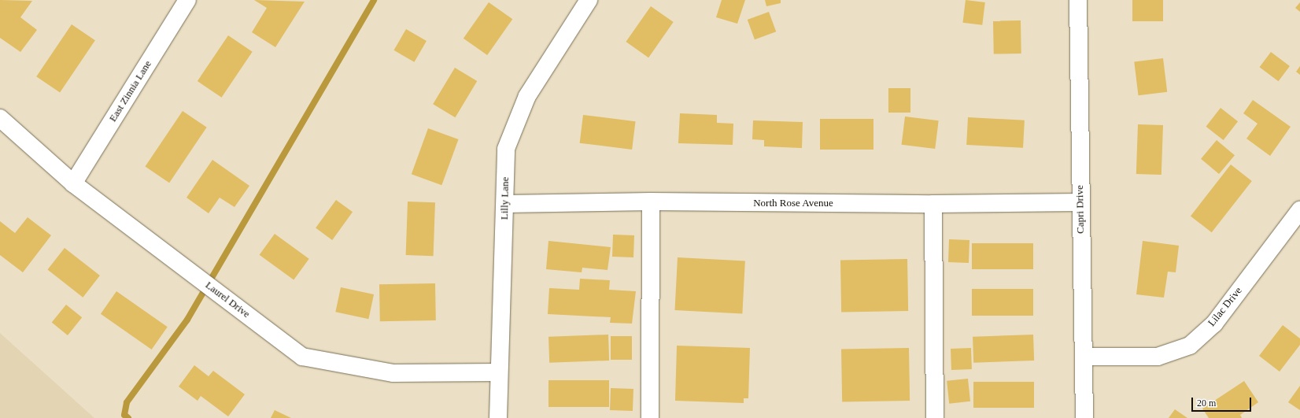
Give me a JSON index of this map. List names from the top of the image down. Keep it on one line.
{"streets":{"street":["East Zinnia Lane","Lilly Lane","North Rose Avenue","Capri Drive","Laurel Drive","Lilac Drive"]},"crossings":[["East Zinnia Lane","Laurel Drive"],["Lilly Lane","North Rose Avenue"],["Lilly Lane","Laurel Drive"],["North Rose Avenue","Capri Drive"],["Capri Drive","Lilac Drive"]],"scale_bar":"20 m"}
